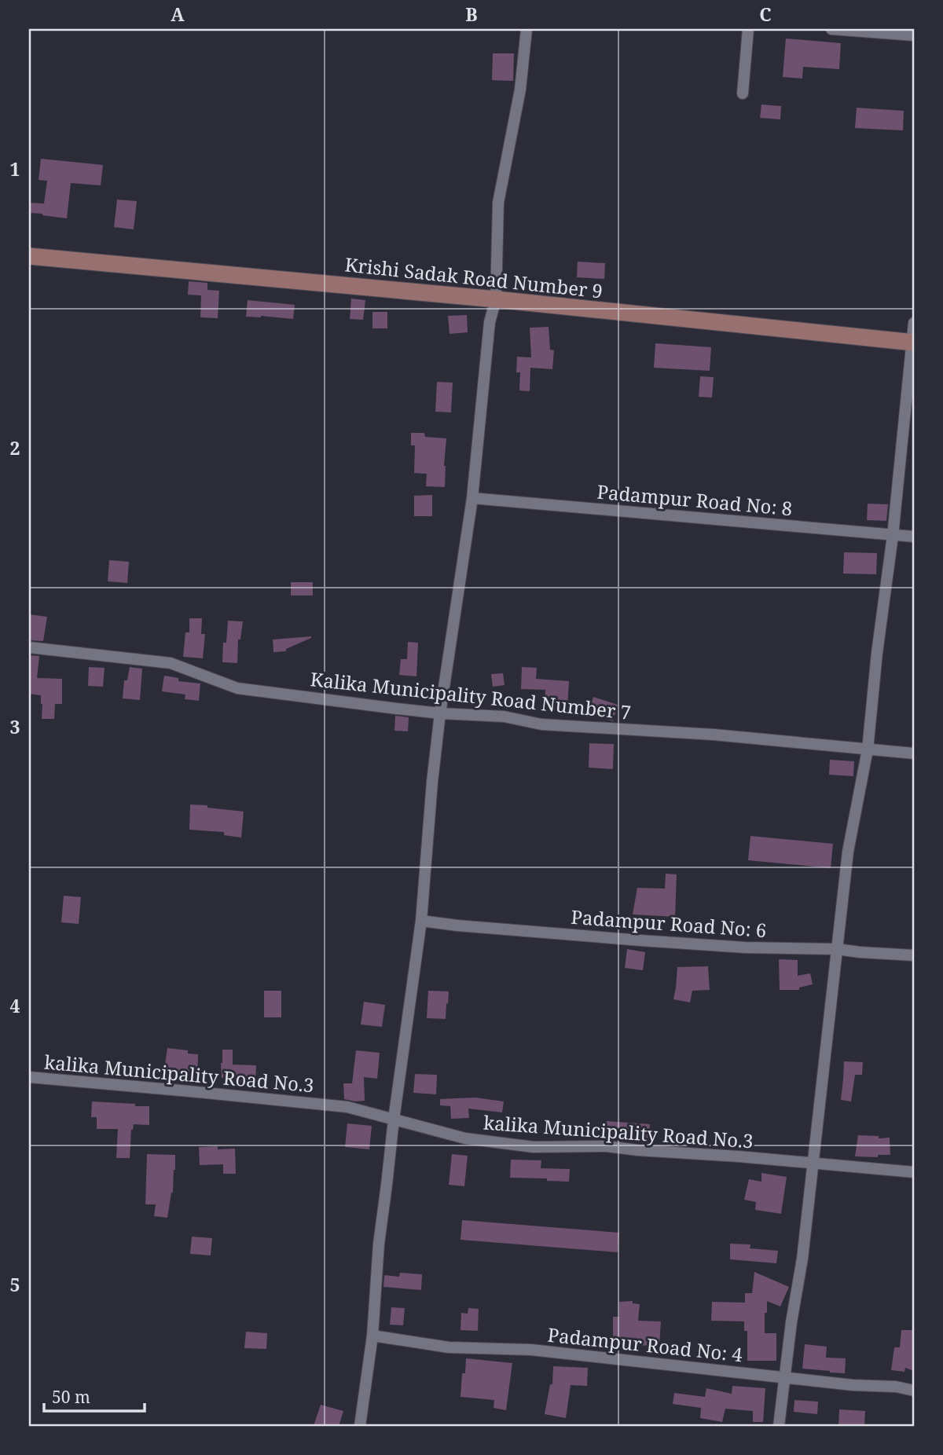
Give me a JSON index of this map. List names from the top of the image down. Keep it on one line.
{"streets":{"street":["Krishi Sadak Road Number 9","Padampur Road No: 8","Kalika Municipality Road Number 7","Padampur Road No: 6","kalika Municipality Road No.3","Padampur Road No: 4"]},"scale_bar":"50 m","grid":{"columns":["A","B","C"],"rows":["1","2","3","4","5"]}}
